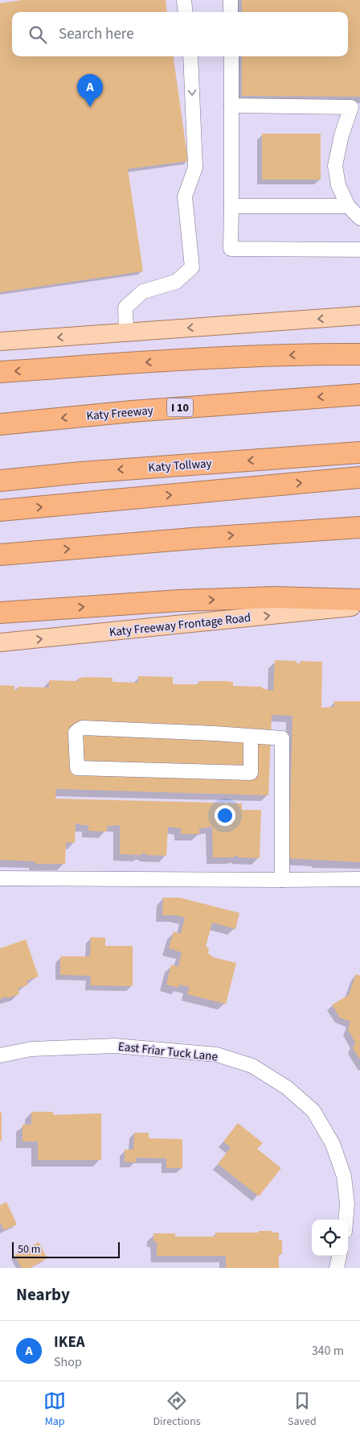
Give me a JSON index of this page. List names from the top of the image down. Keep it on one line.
{"streets":{"highway":["I 10","Katy Freeway","Katy Tollway"],"main road":["Katy Freeway Frontage Road"],"street":["East Friar Tuck Lane"]},"one_way":["Katy Freeway Frontage Road"],"scale_bar":"50 m","page":{"search":"Search here","pins":"A","scale":"50 m","heading":"Nearby","list":[{"mark":"A","name":"IKEA","note":"Shop","value":"340 m"}],"nav":["Map","Directions","Saved"]}}
